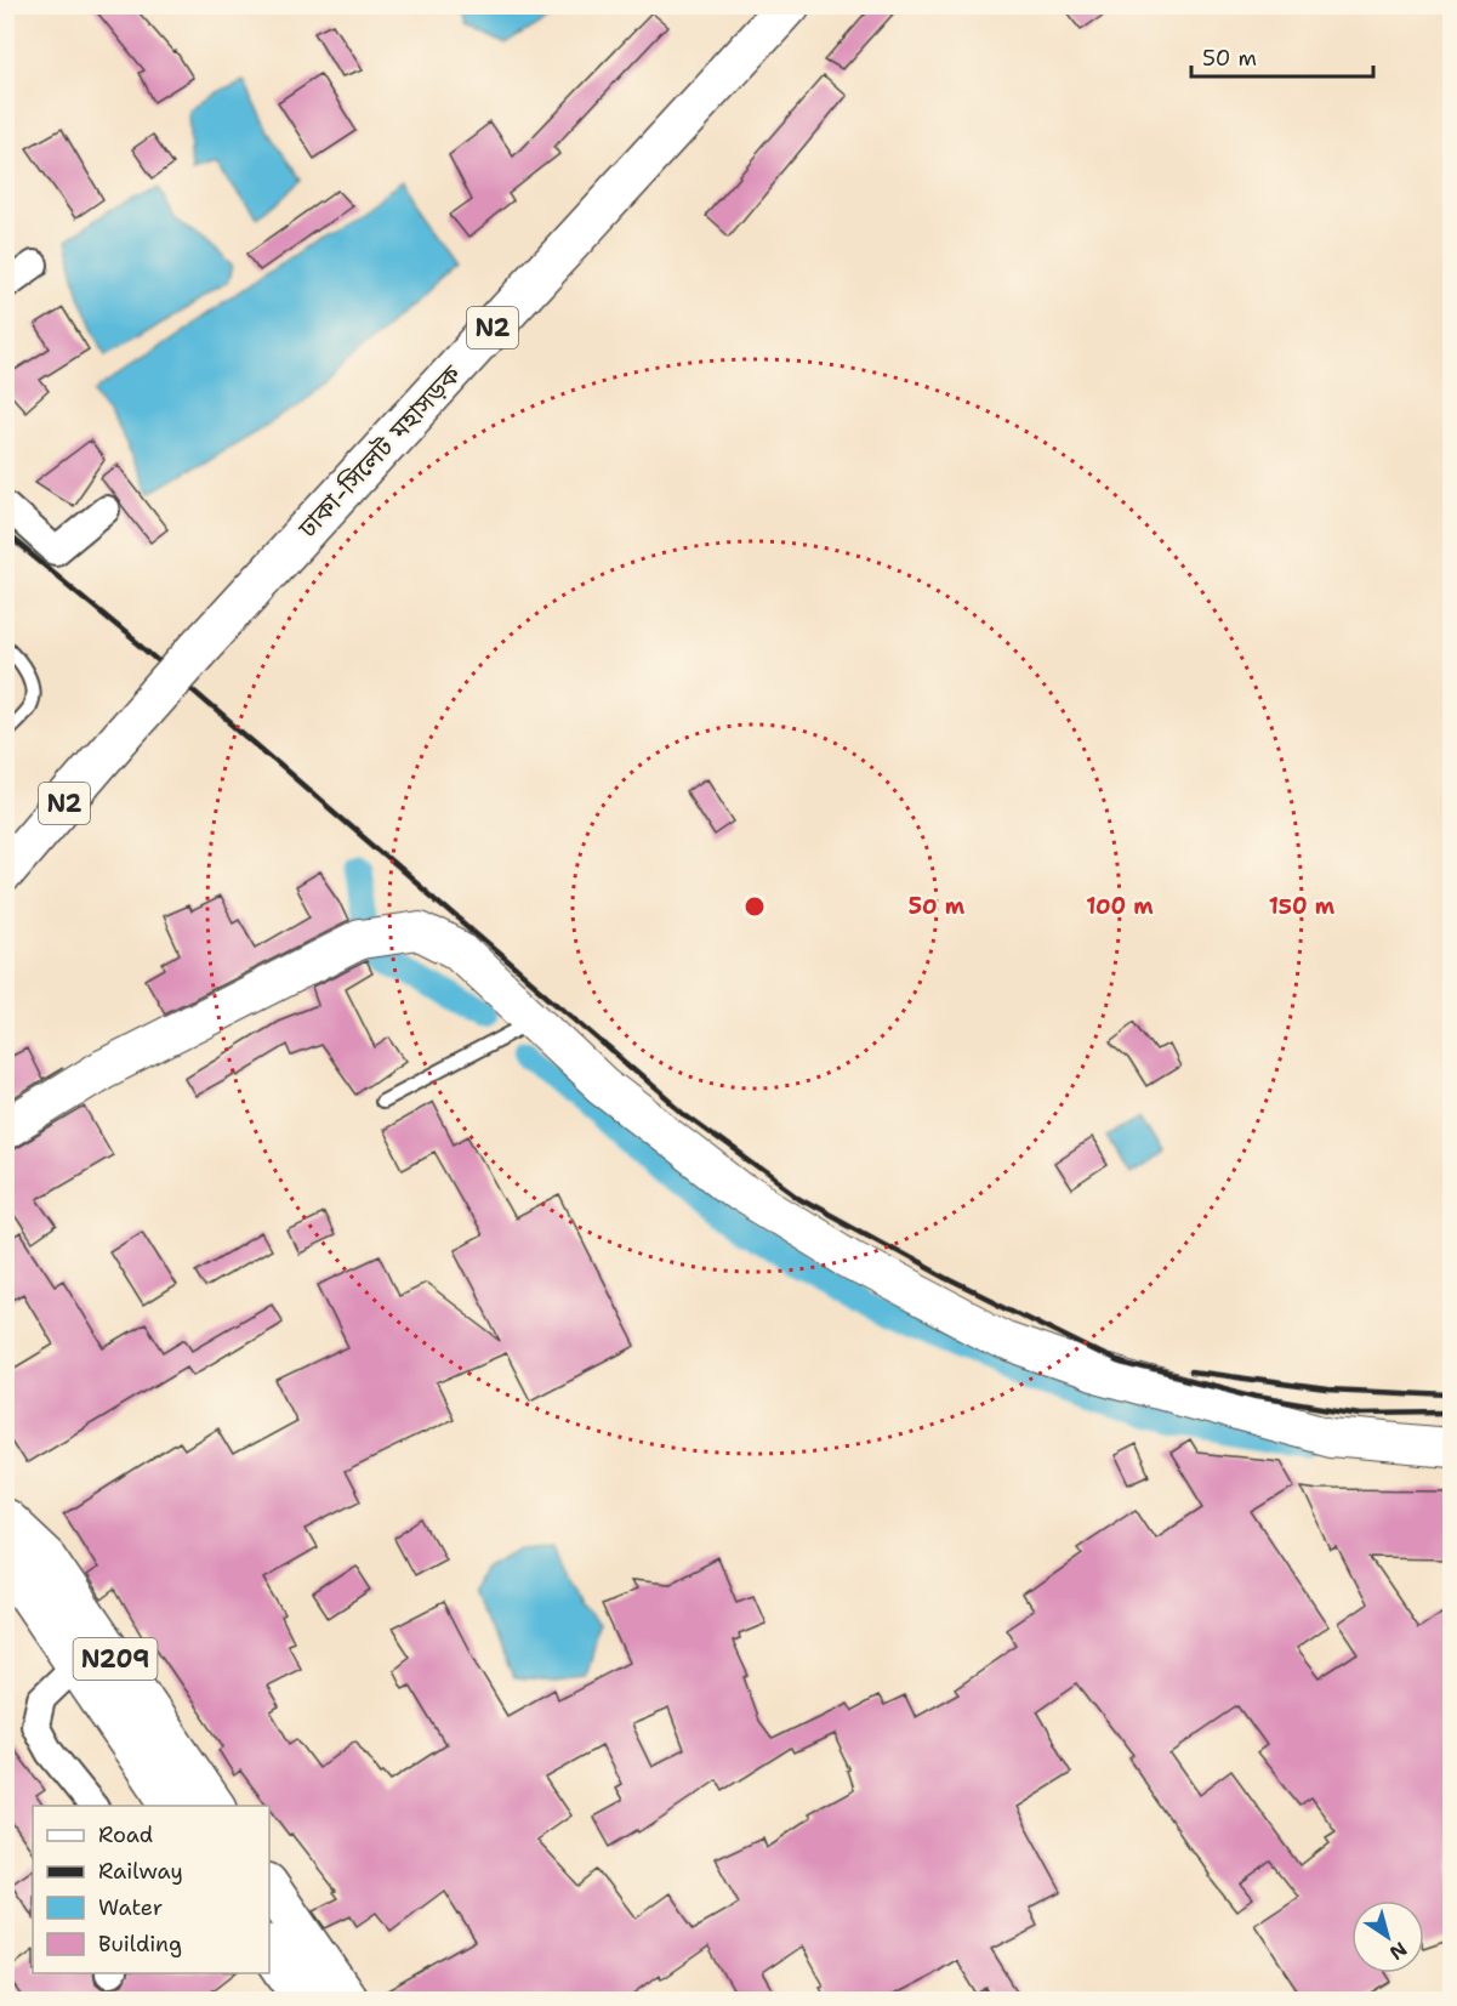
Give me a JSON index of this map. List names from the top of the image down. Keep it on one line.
{"streets":{"highway":["N2","ঢাকা-সিলেট মহাসড়ক","N209"]},"legend":["Road","Railway","Water","Building"],"scale_bar":"50 m","north":"bottom right","rings":["50 m","100 m","150 m"]}
